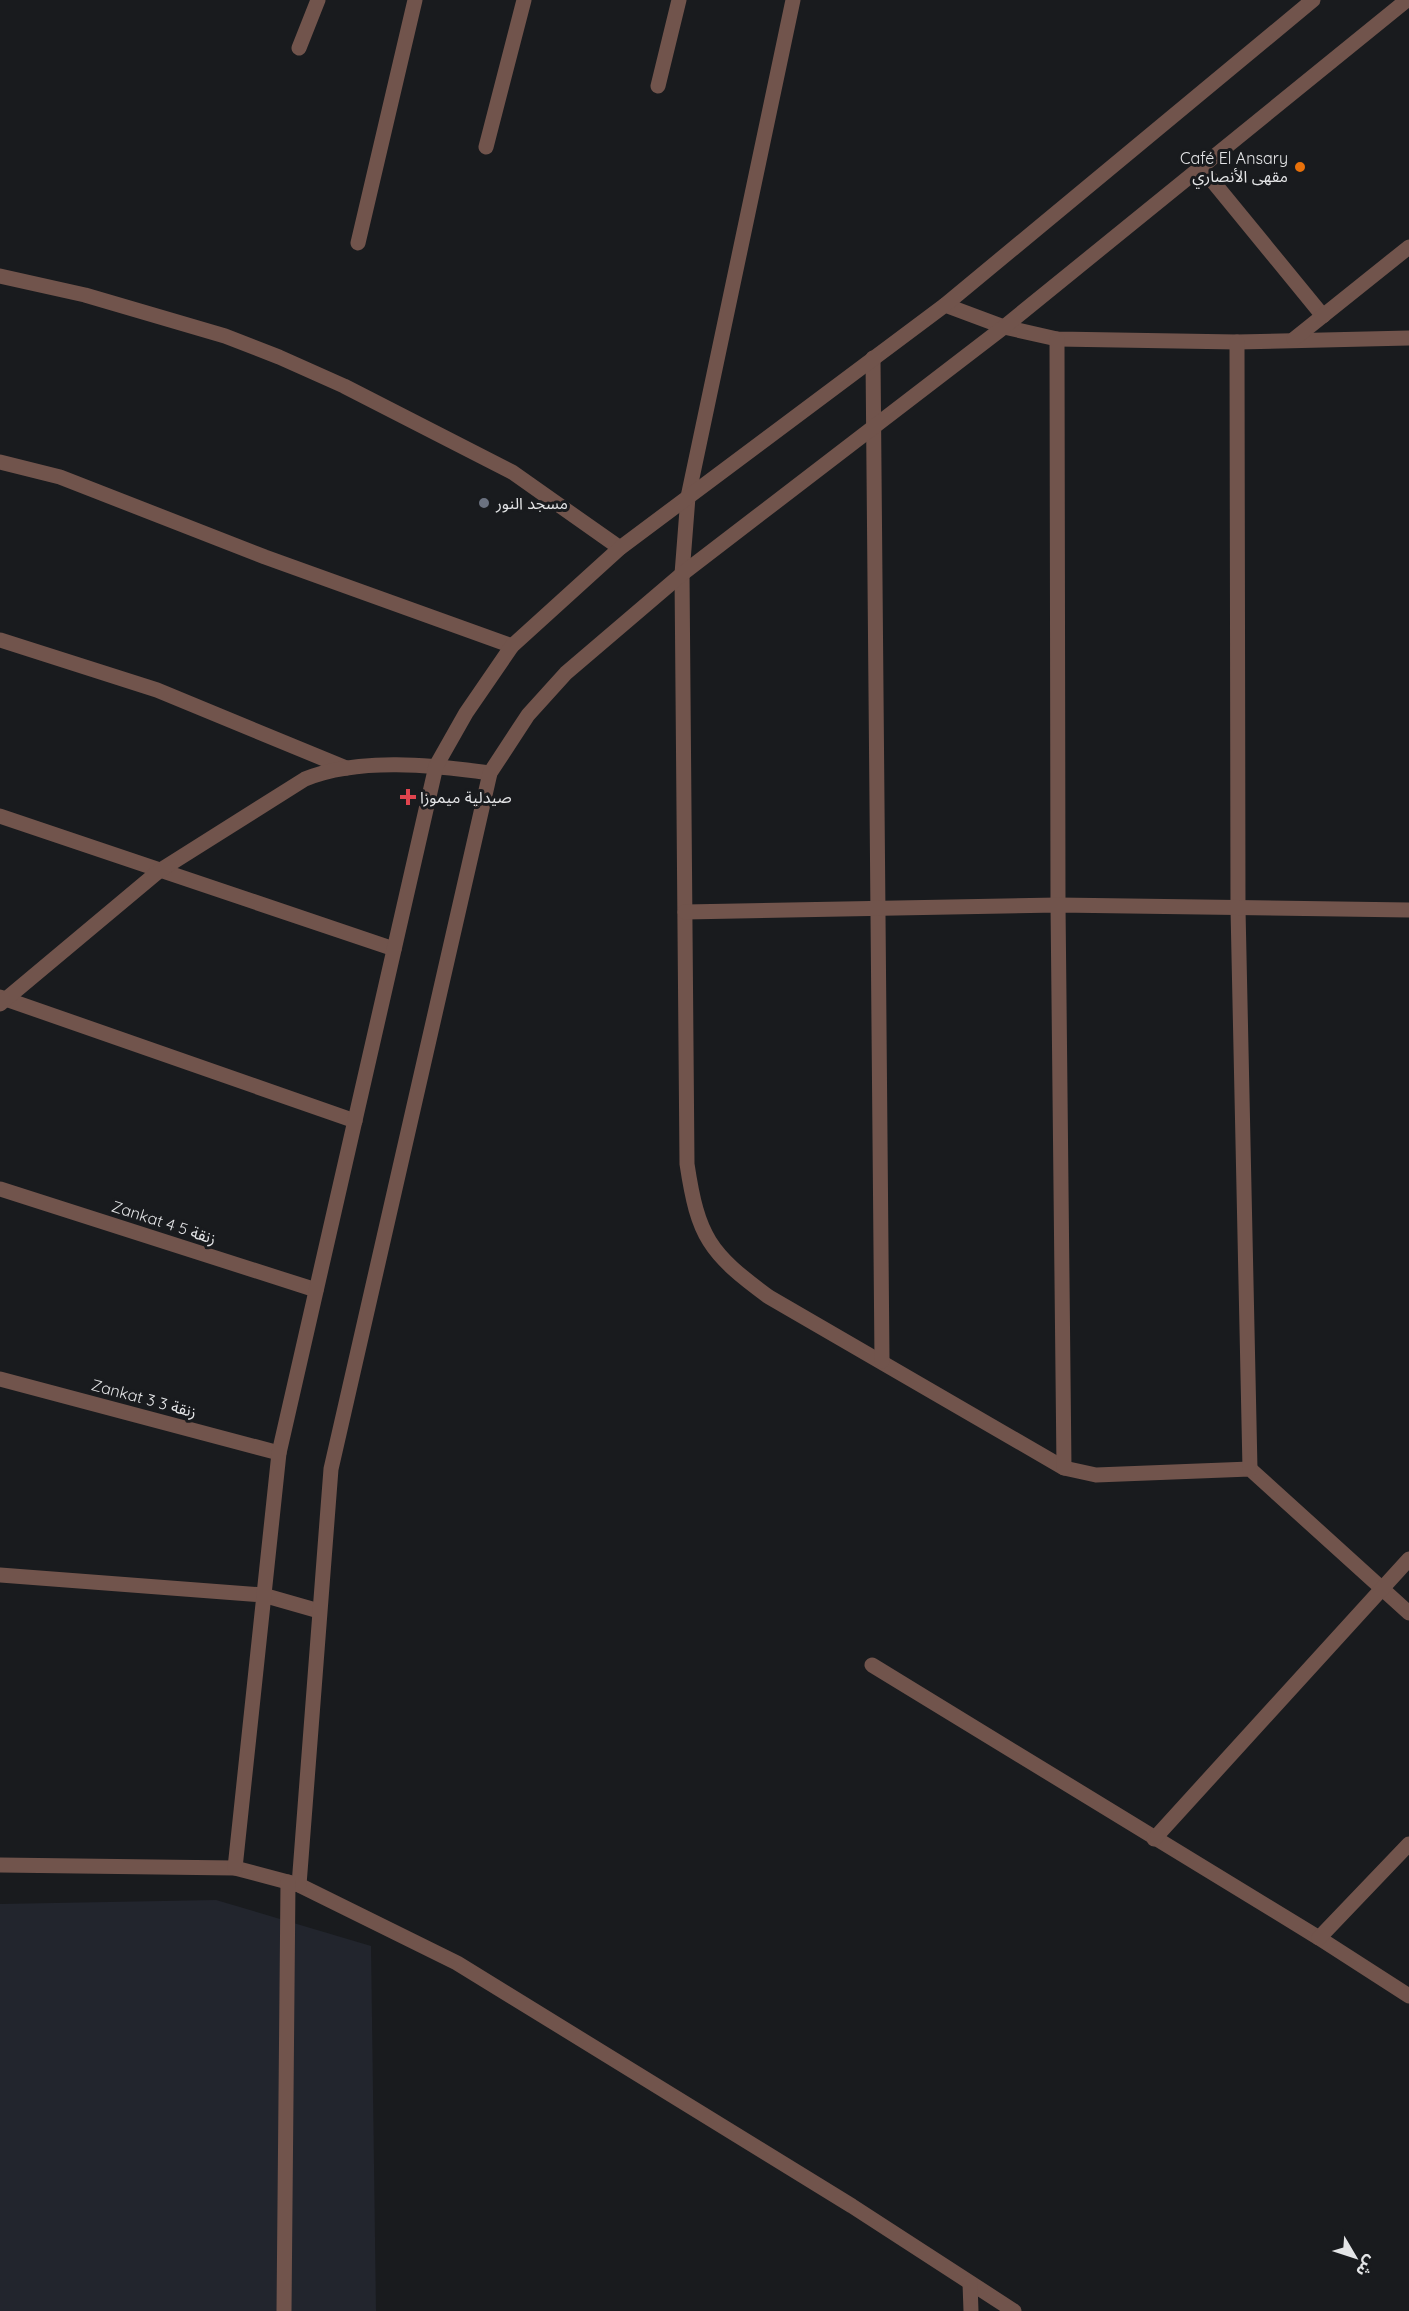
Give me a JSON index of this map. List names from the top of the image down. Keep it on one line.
{"streets":{"street":["Zankat 4 زنقة 5","Zankat 3 زنقة 3"]},"places":{"other":["Café El Ansary مقهى الأنصاري","مسجد النور"],"health":["صيدلية ميموزا"]},"north":"bottom right"}
